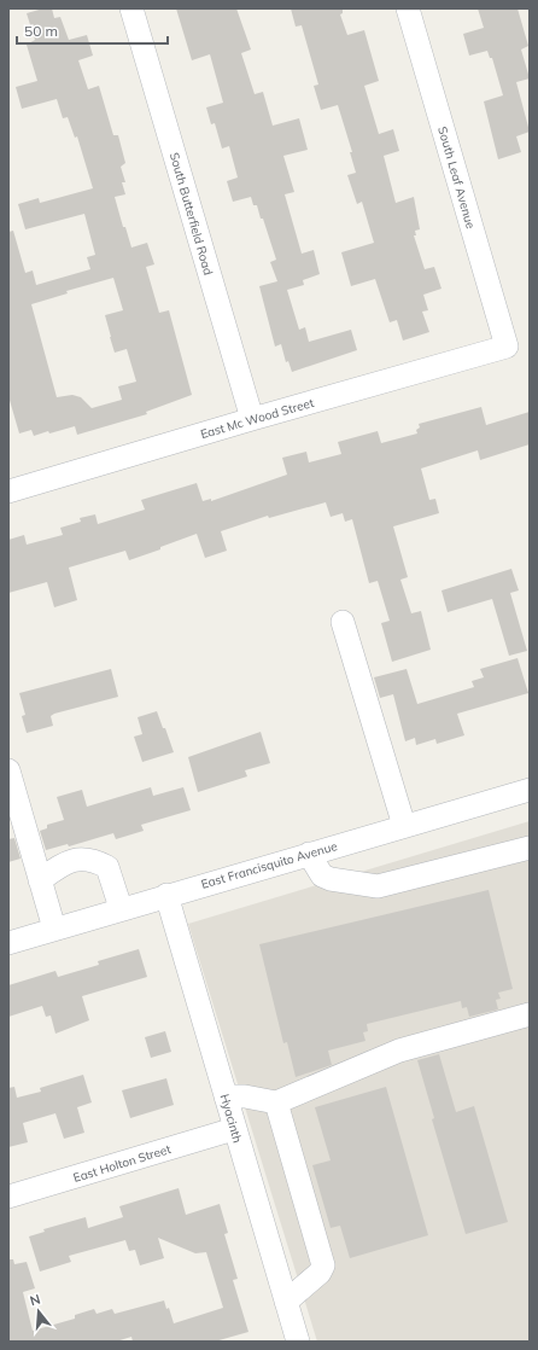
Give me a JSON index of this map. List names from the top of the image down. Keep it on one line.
{"streets":{"street":["South Leaf Avenue","South Butterfield Road","East Mc Wood Street","East Francisquito Avenue","Hyacinth","East Holton Street"]},"crossings":[["South Leaf Avenue","East Mc Wood Street"],["South Butterfield Road","East Mc Wood Street"],["East Francisquito Avenue","Hyacinth"],["Hyacinth","East Holton Street"]],"scale_bar":"50 m","north":"top"}
